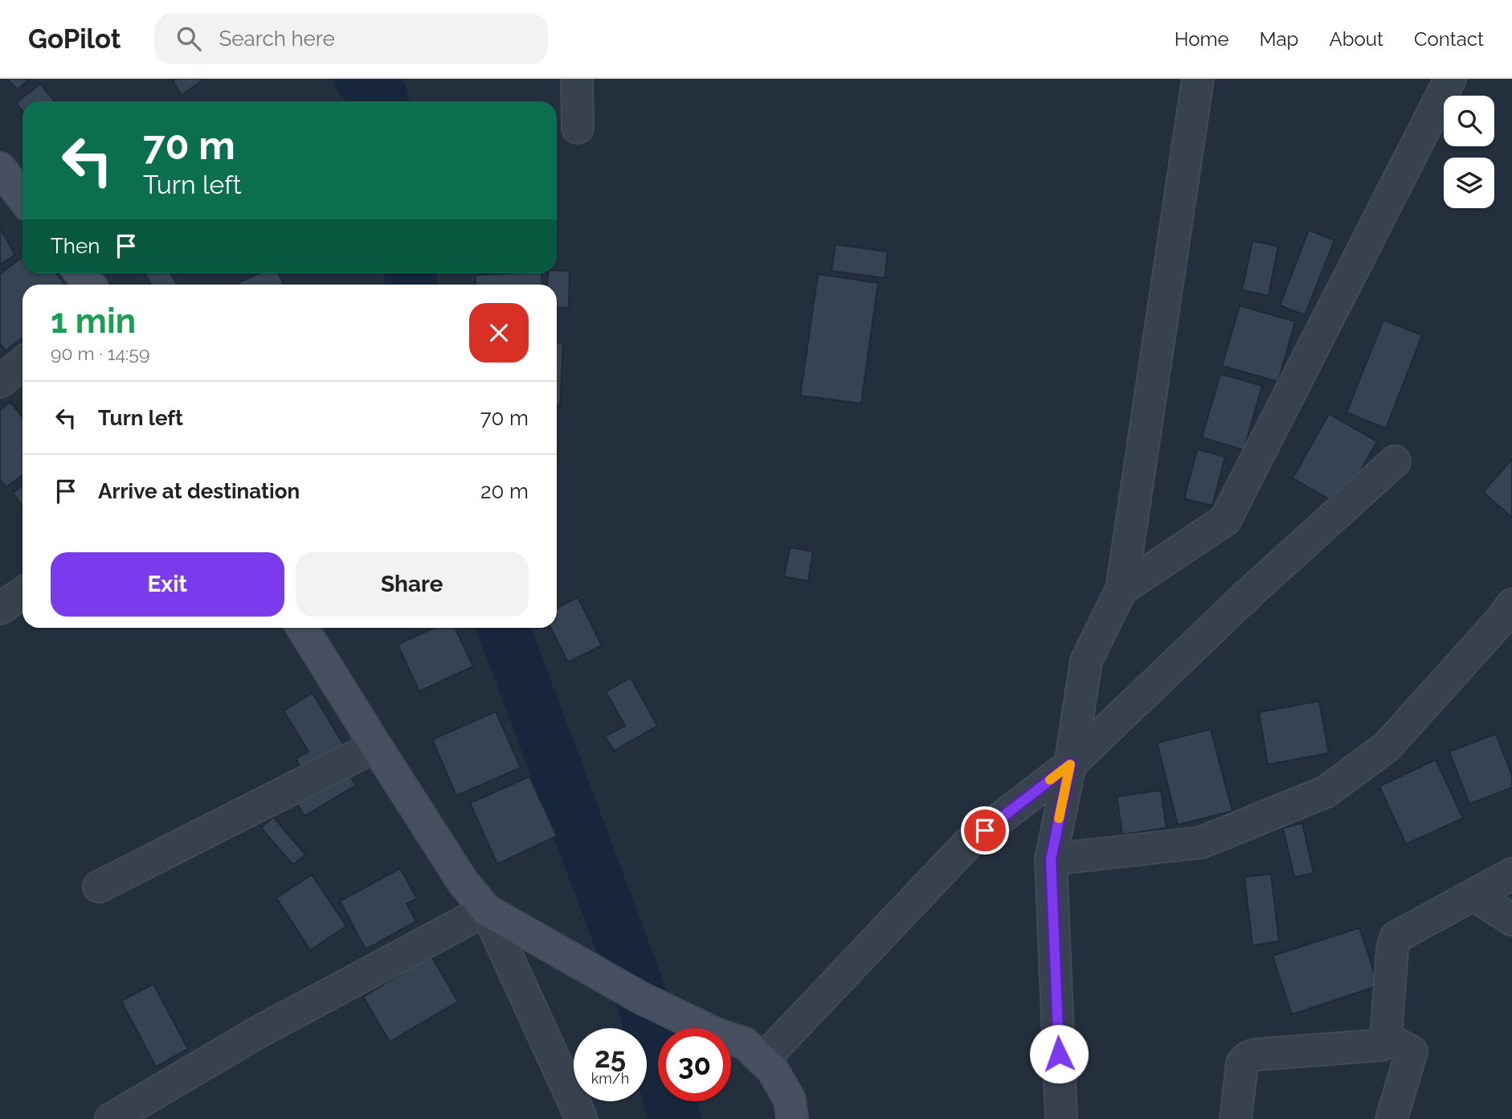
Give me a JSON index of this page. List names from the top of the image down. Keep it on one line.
{"page":{"header":"GoPilot","search":"Search here","nav":["Home","Map","About","Contact"],"turn":["70 m","Turn left"],"then":"Then","heading":["1 min","90 m · 14:59"],"list":[{"name":"Turn left","value":"70 m"},{"name":"Arrive at destination","value":"20 m"}],"buttons":["Exit","Share"],"speed":"25 km/h","limit":"30"}}
